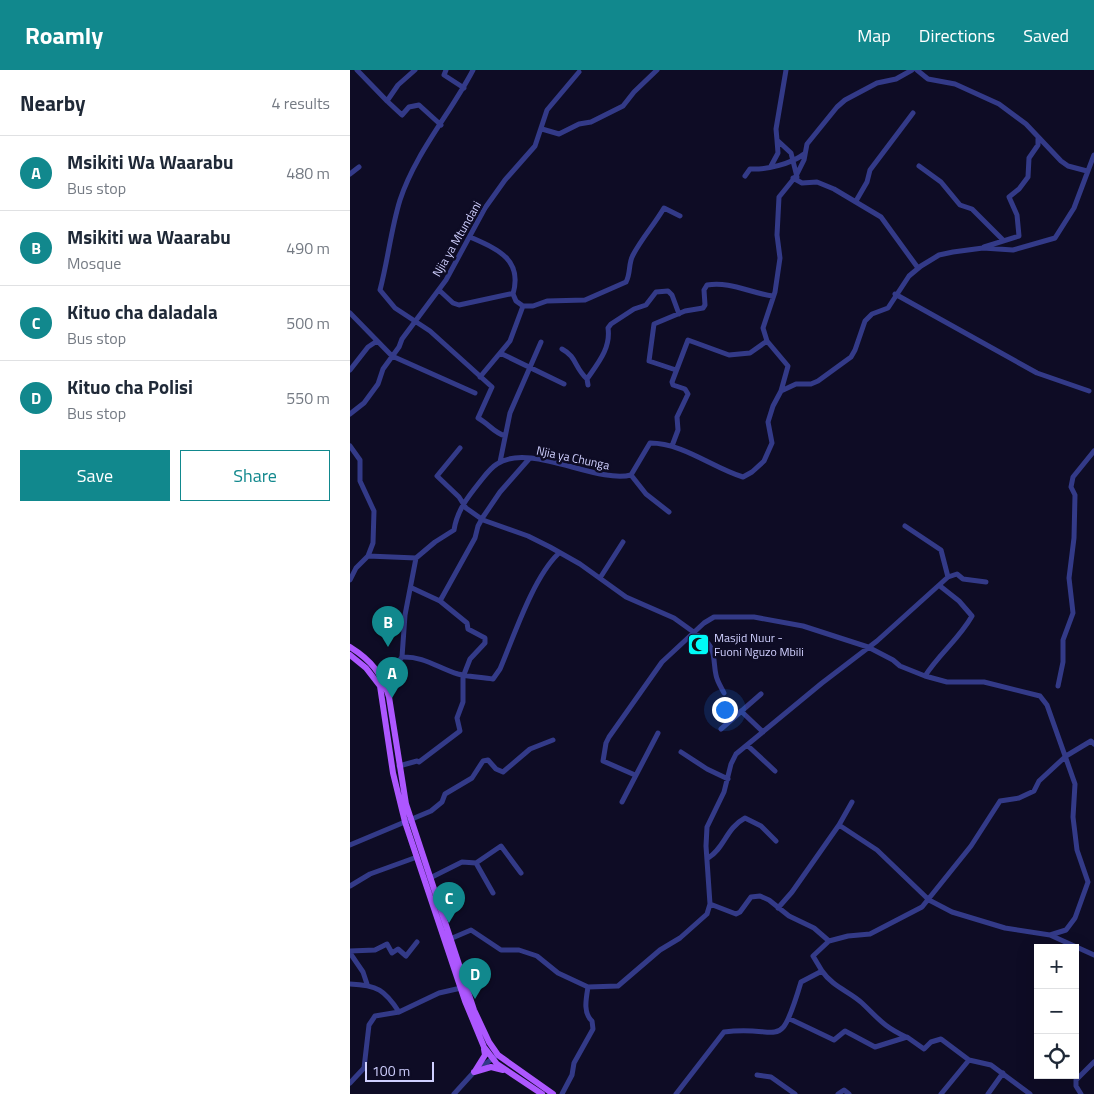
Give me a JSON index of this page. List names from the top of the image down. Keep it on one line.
{"streets":{"street":["Njia ya Mtundani","Njia ya Chunga"]},"places":{"mosque":["Masjid Nuur - Fuoni Nguzo Mbili"]},"scale_bar":"100 m","page":{"header":"Roamly","nav":["Map","Directions","Saved"],"heading":["Nearby","4 results"],"list":[{"mark":"A","name":"Msikiti Wa Waarabu","note":"Bus stop","value":"480 m"},{"mark":"B","name":"Msikiti wa Waarabu","note":"Mosque","value":"490 m"},{"mark":"C","name":"Kituo cha daladala","note":"Bus stop","value":"500 m"},{"mark":"D","name":"Kituo cha Polisi","note":"Bus stop","value":"550 m"}],"buttons":["Save","Share"],"pins":["B","A","C","D"],"map_buttons":["+","−"],"scale":"100 m"}}
